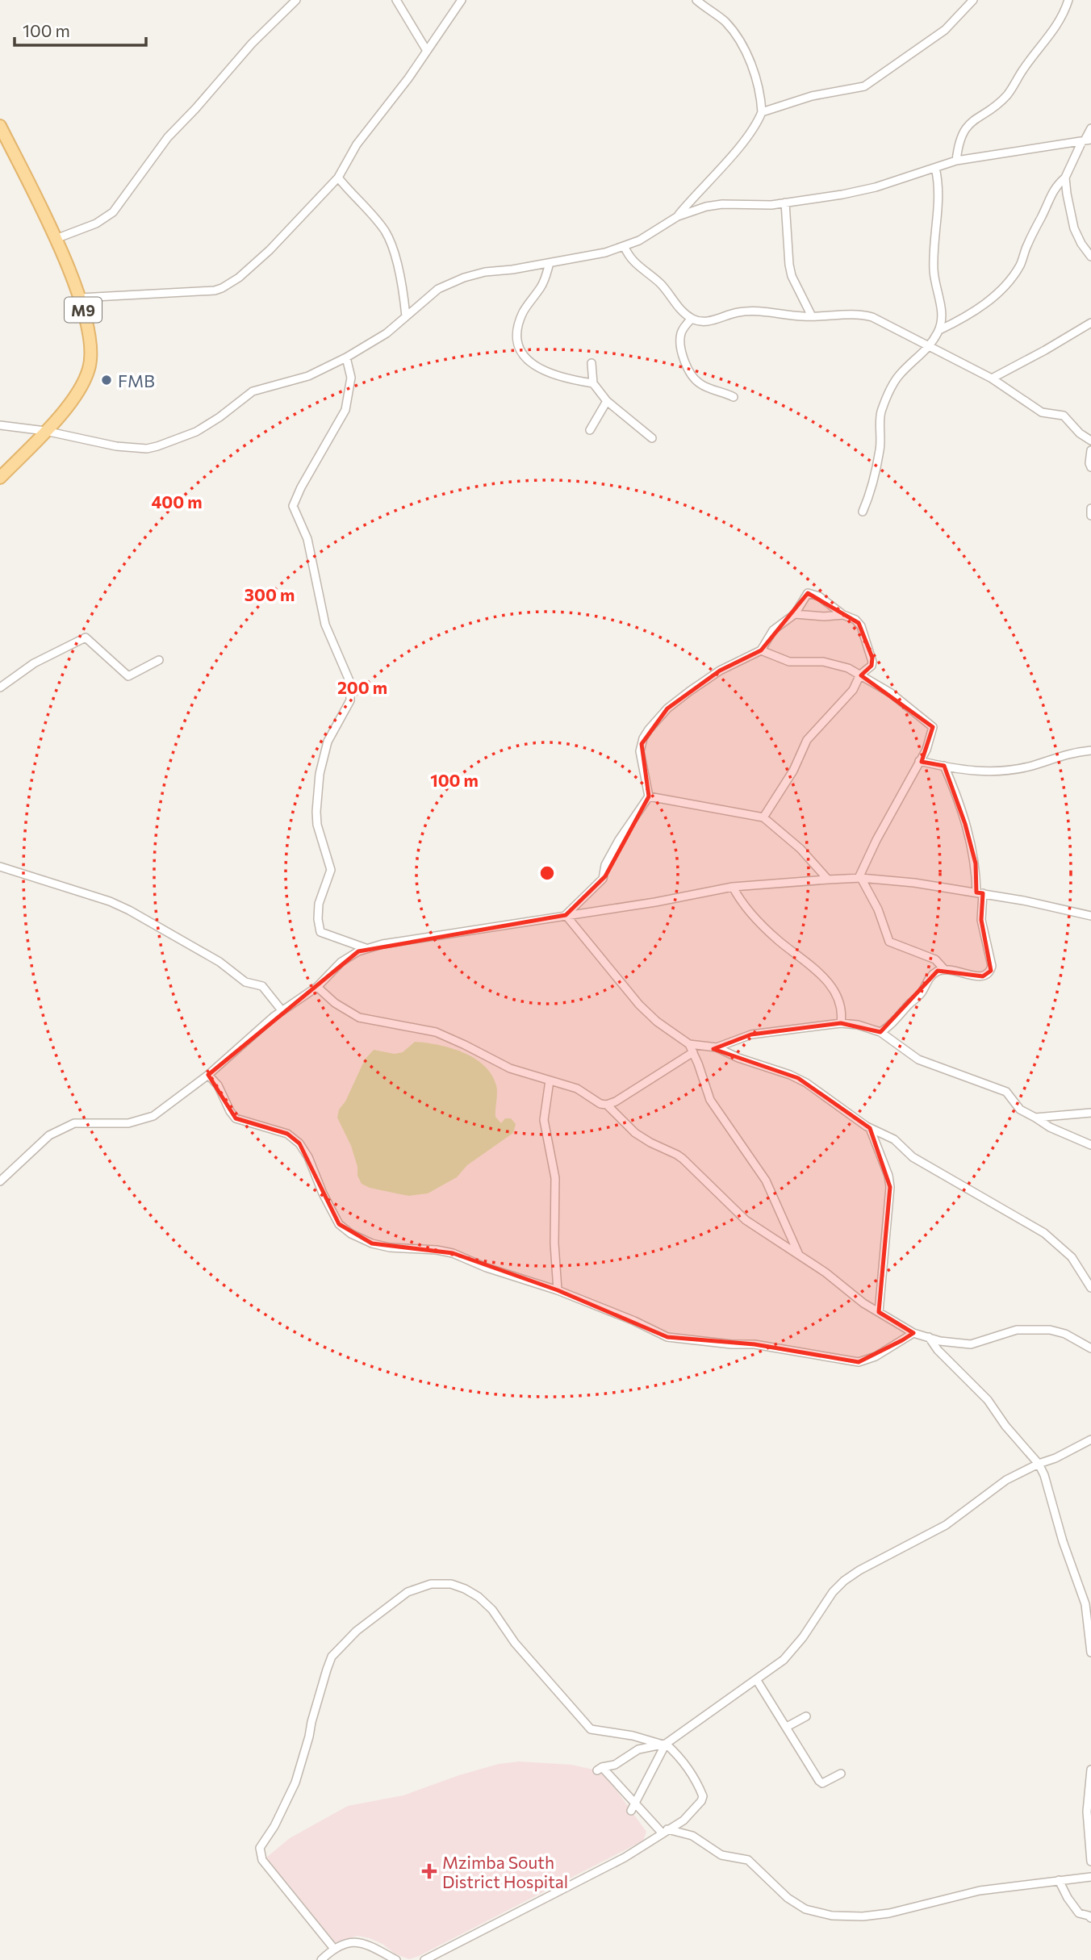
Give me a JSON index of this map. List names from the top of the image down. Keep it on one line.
{"streets":{"main road":["M9"]},"places":{"other":["FMB"],"health":["Mzimba South District Hospital"]},"scale_bar":"100 m","rings":["400 m","300 m","200 m","100 m"]}
